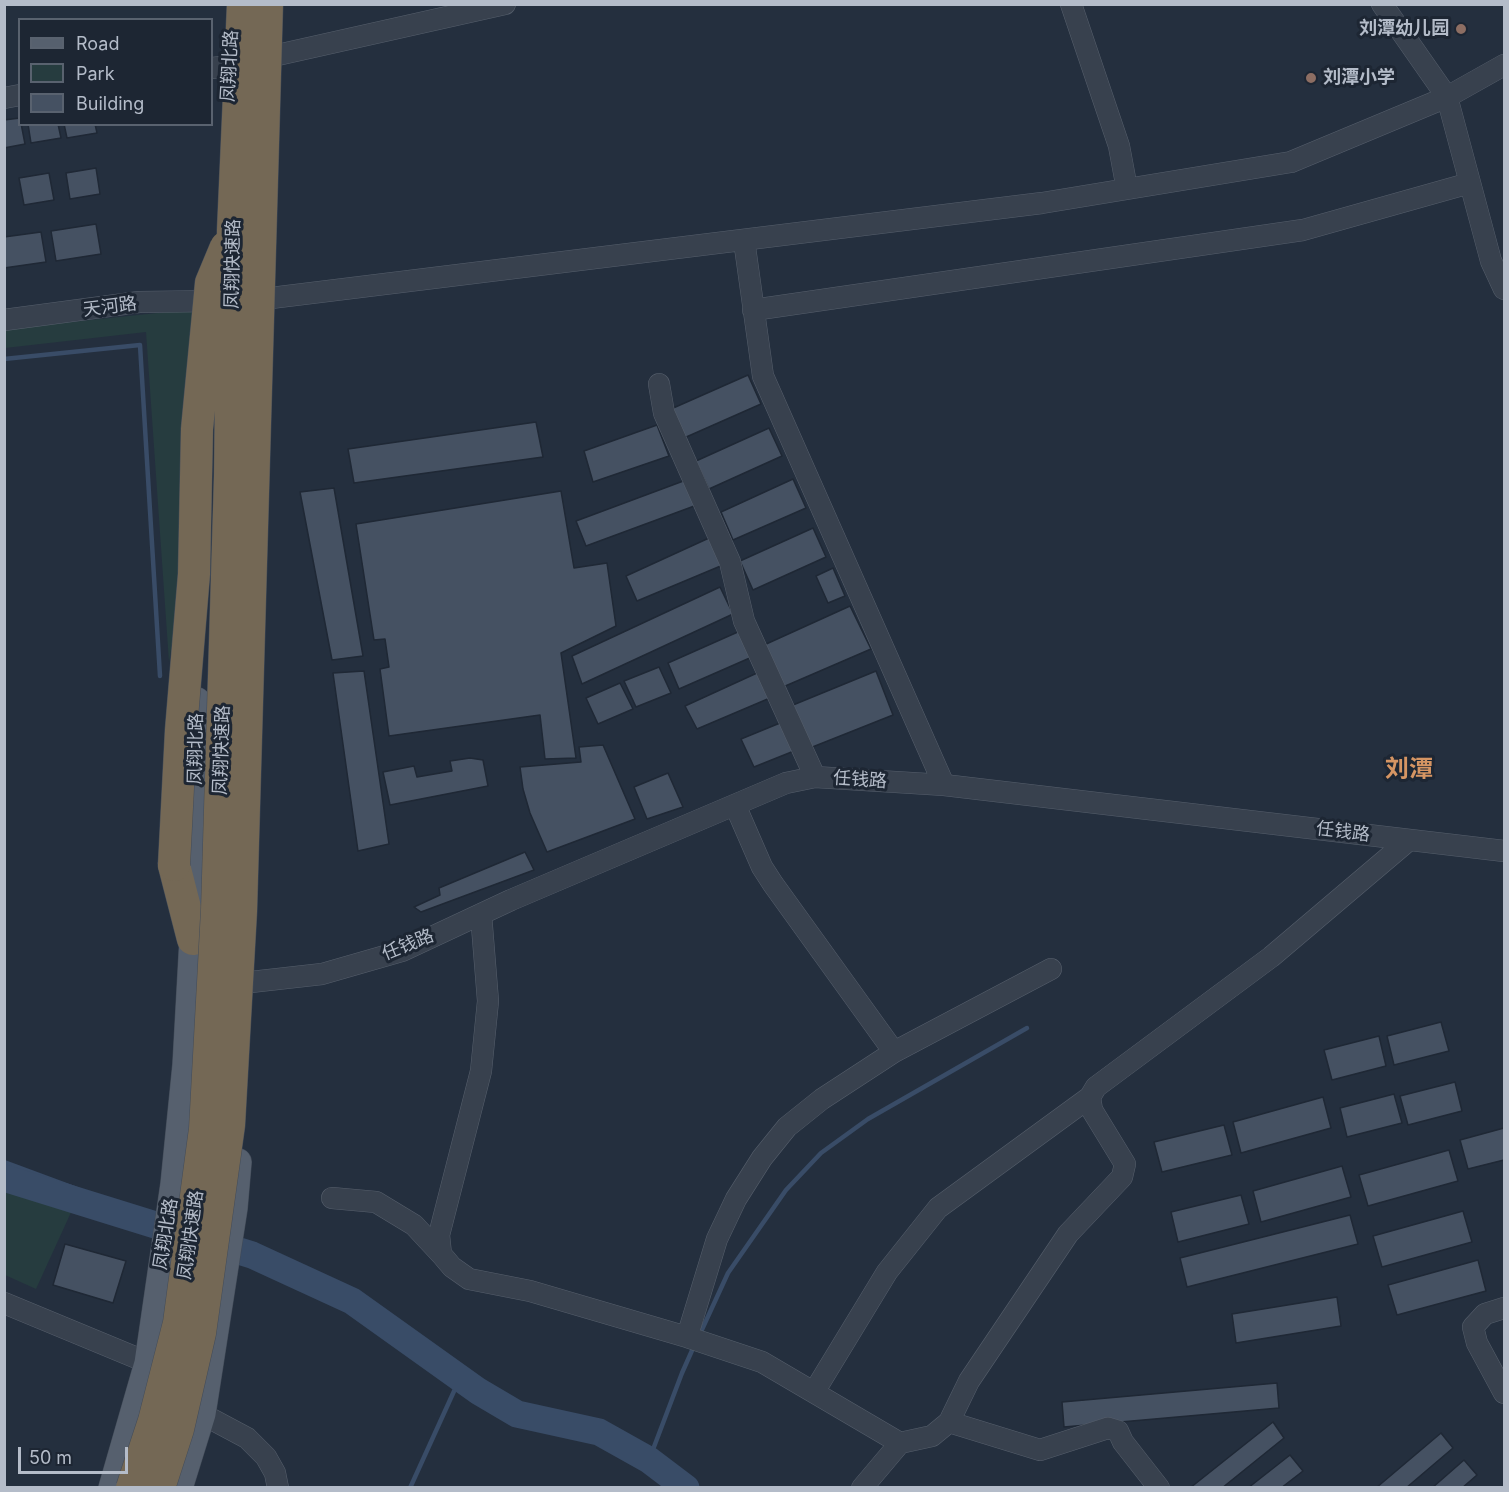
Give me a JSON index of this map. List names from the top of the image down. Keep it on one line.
{"streets":{"highway":["凤翔快速路"],"main road":["凤翔北路"],"street":["天河路","任钱路"]},"crossings":[["凤翔北路","天河路"]],"districts":["刘潭"],"places":["刘潭幼儿园","刘潭小学"],"legend":["Road","Park","Building"],"scale_bar":"50 m"}
